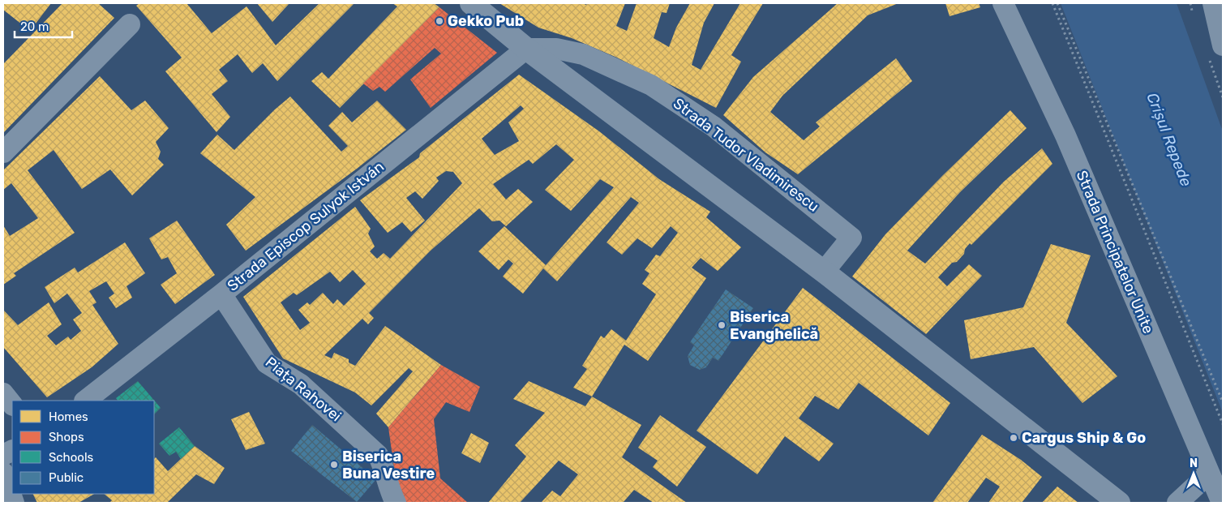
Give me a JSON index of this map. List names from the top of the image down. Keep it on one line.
{"streets":{"street":["Strada Tudor Vladimirescu","Strada Episcop Sulyok István","Strada Principatelor Unite","Piața Rahovei"]},"crossings":[["Strada Tudor Vladimirescu","Strada Episcop Sulyok István"],["Strada Episcop Sulyok István","Piața Rahovei"]],"water":["Crișul Repede"],"places":["Gekko Pub","Biserica Evanghelică","Cargus Ship & Go","Biserica Buna Vestire"],"legend":["Homes","Shops","Schools","Public"],"scale_bar":"20 m","north":"top"}
